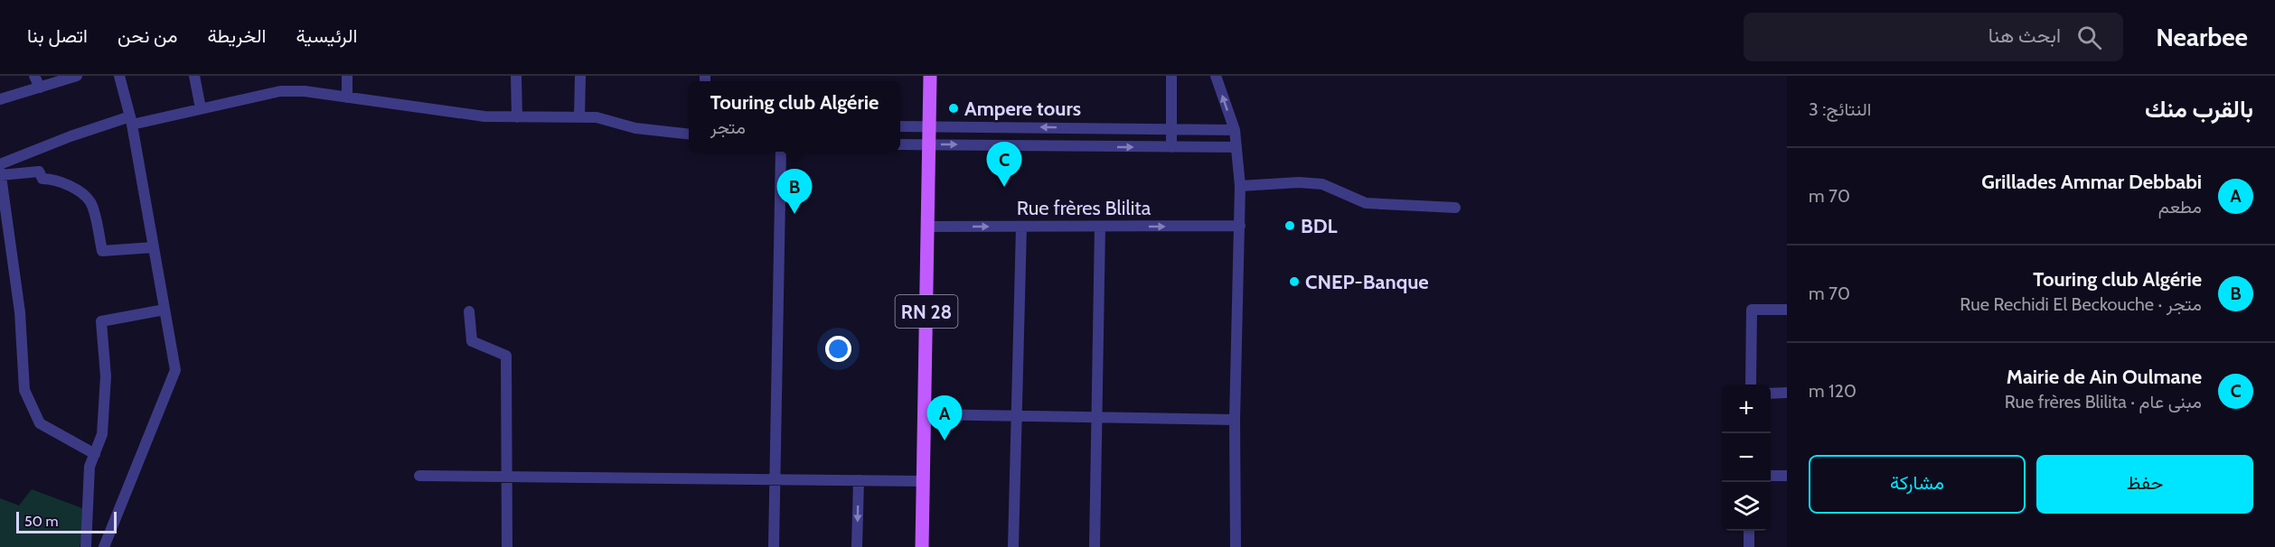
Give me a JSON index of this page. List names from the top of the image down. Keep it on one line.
{"streets":{"main road":["RN 28"],"street":["Rue frères Blilita"]},"crossings":[["Rue frères Blilita","RN 28"]],"places":["Ampere tours","BDL","CNEP-Banque"],"scale_bar":"50 m","page":{"header":"Nearbee","search":"ابحث هنا","nav":["الرئيسية","الخريطة","من نحن","اتصل بنا"],"heading":["بالقرب منك","النتائج: 3"],"popup":["Touring club Algérie","متجر"],"pins":["C","B","A"],"list":[{"mark":"A","name":"Grillades Ammar Debbabi","note":"مطعم","value":"70 m"},{"mark":"B","name":"Touring club Algérie","note":"متجر · Rue Rechidi El Beckouche","value":"70 m"},{"mark":"C","name":"Mairie de Ain Oulmane","note":"مبنى عام · Rue frères Blilita","value":"120 m"}],"map_buttons":["+","−"],"buttons":["حفظ","مشاركة"],"scale":"50 m"}}
